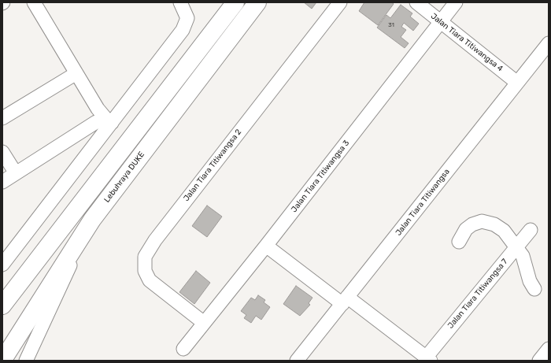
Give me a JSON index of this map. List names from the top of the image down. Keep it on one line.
{"streets":{"highway":["Lebuhraya DUKE"],"street":["Jalan Tiara Titiwangsa 4","Jalan Tiara Titiwangsa 2","Jalan Tiara Titiwangsa 3","Jalan Tiara Titiwangsa","Jalan Tiara Titiwangsa 7"]},"crossings":[["Jalan Tiara Titiwangsa 4","Jalan Tiara Titiwangsa 3"],["Jalan Tiara Titiwangsa 4","Jalan Tiara Titiwangsa"],["Jalan Tiara Titiwangsa 2","Jalan Tiara Titiwangsa 3"]],"house_numbers":["31"]}
